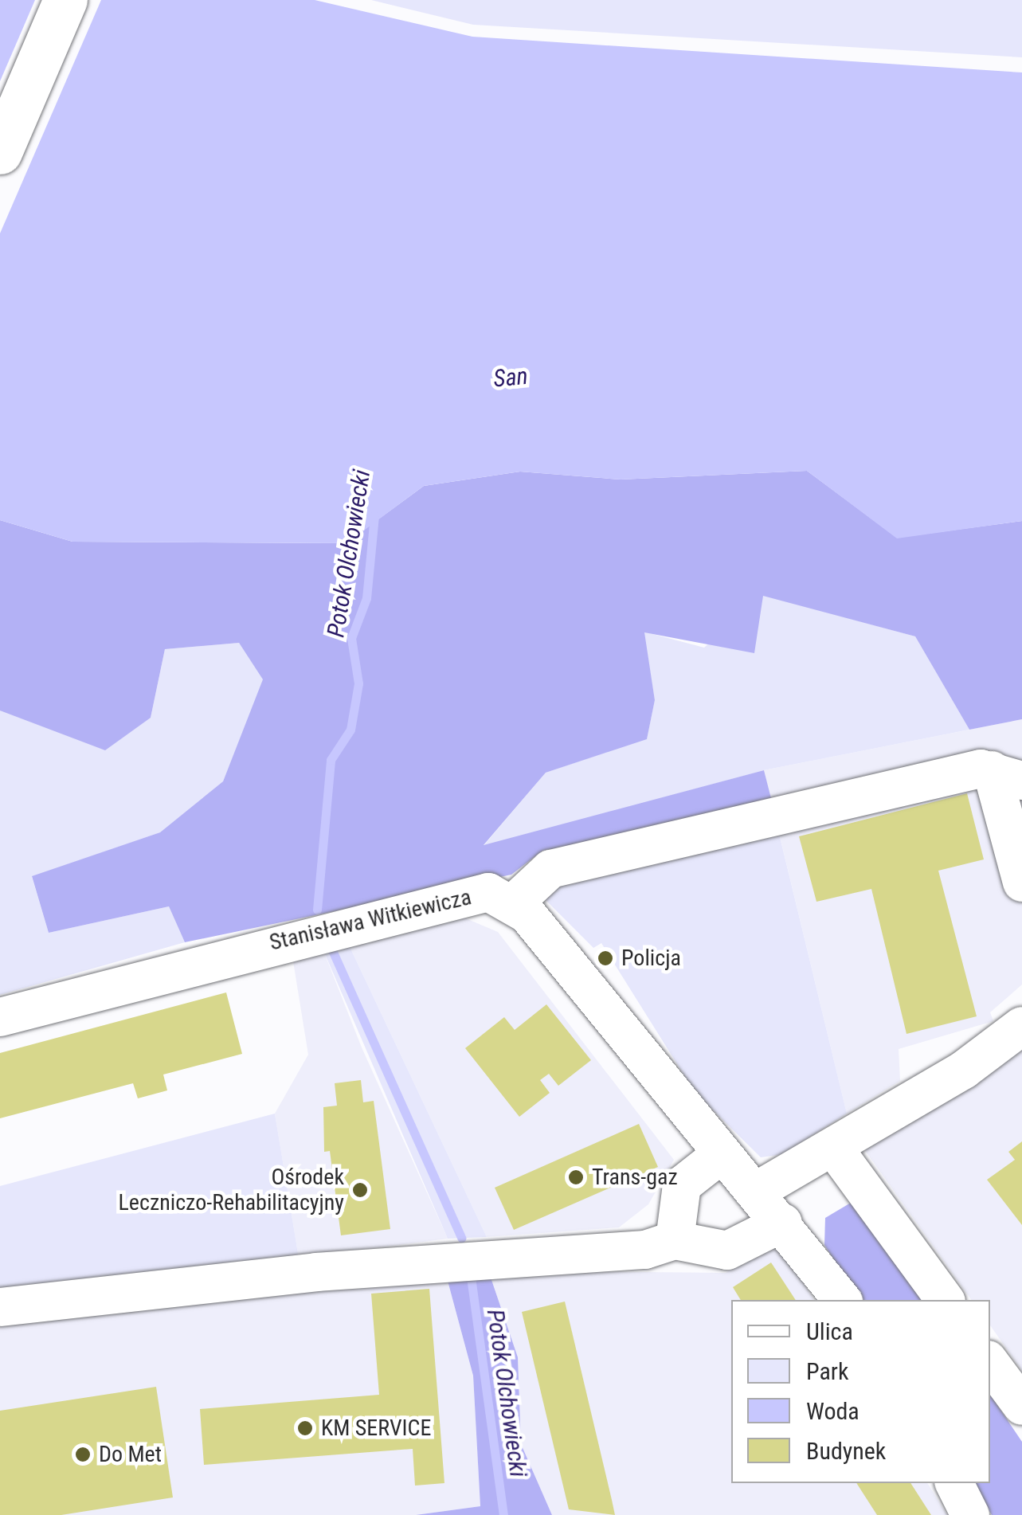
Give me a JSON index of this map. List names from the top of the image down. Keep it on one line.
{"streets":{"street":["Stanisława Witkiewicza"]},"water":["San","Potok Olchowiecki"],"places":["Policja","Trans-gaz","Ośrodek Leczniczo-Rehabilitacyjny","KM SERVICE","Do Met"],"legend":["Ulica","Park","Woda","Budynek"]}
